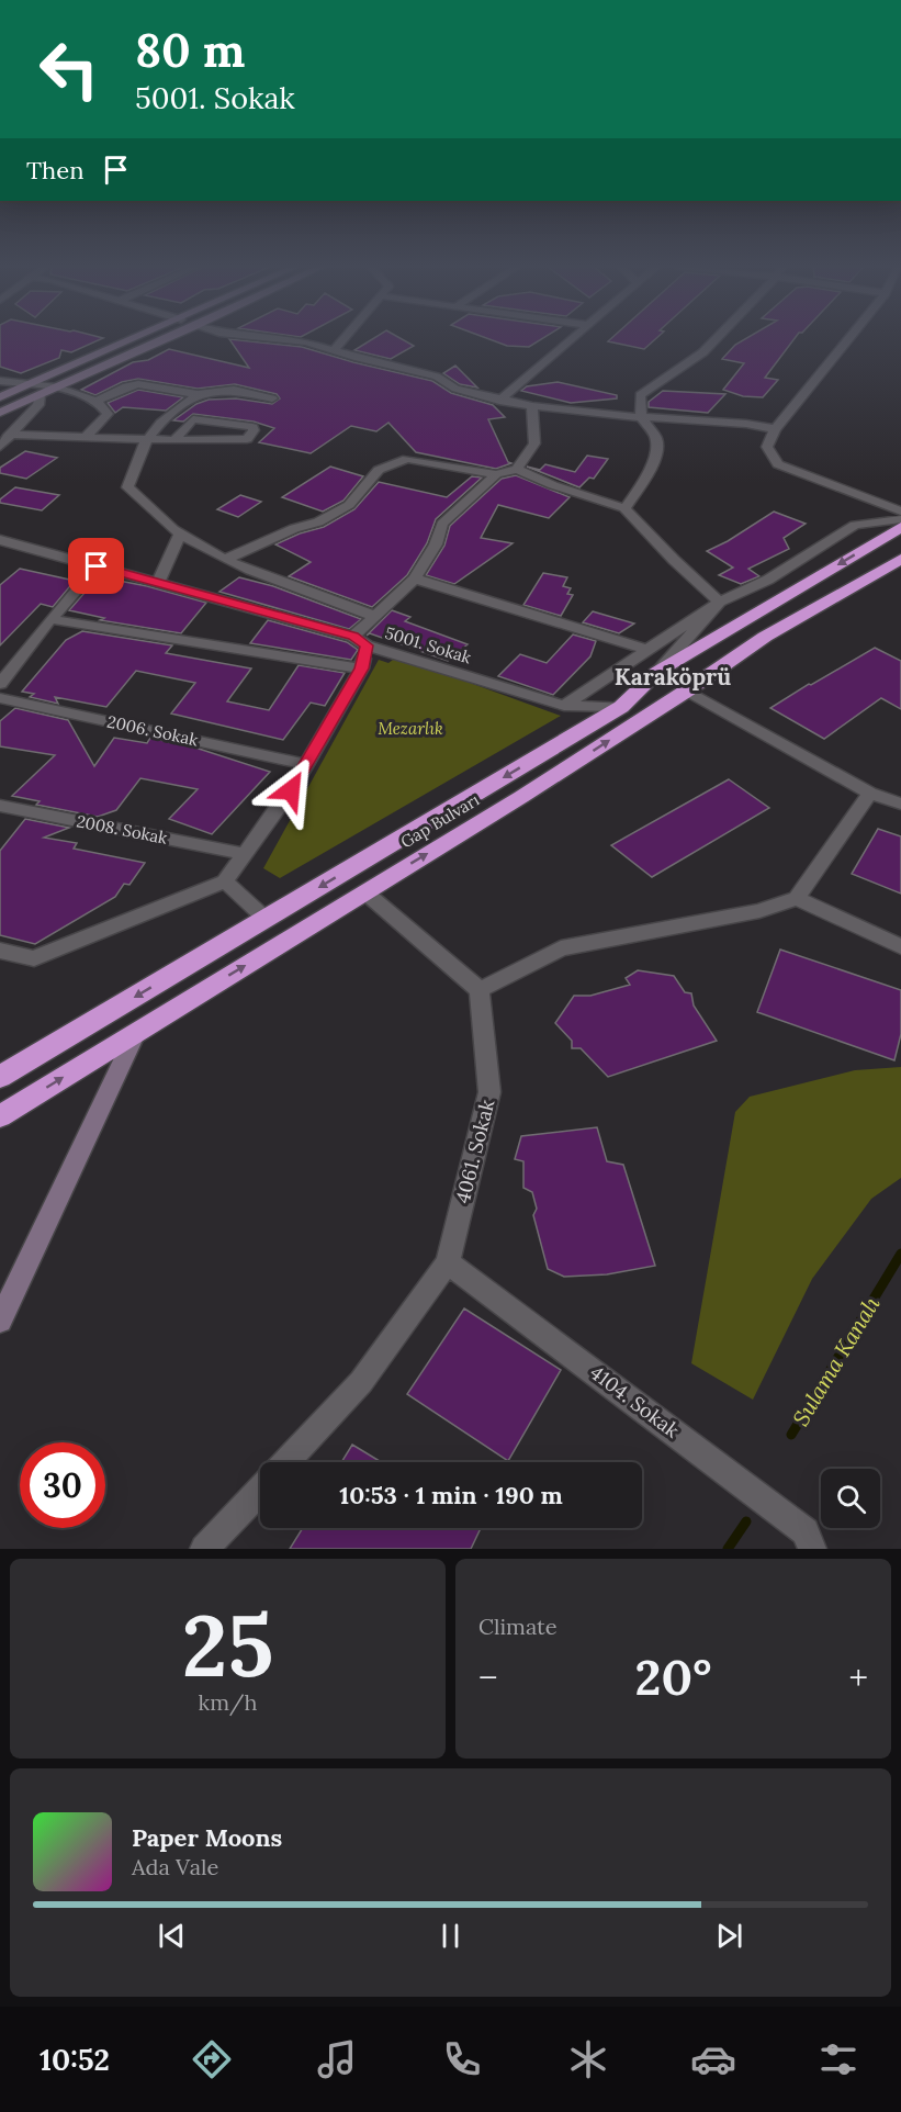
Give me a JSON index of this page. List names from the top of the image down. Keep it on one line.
{"streets":{"highway":["Gap Bulvarı"],"street":["5001. Sokak","2006. Sokak","2008. Sokak","4061. Sokak","4104. Sokak"]},"crossings":[["5001. Sokak","Gap Bulvarı"],["4061. Sokak","4104. Sokak"]],"districts":["Karaköprü"],"water":["Sulama Kanalı"],"parks":["Mezarlık"],"page":{"turn":["80 m","5001. Sokak"],"then":"Then","limit":"30","trip":"10:53 · 1 min · 190 m","tile":[["25","km/h"],"Climate"],"heat":["−","20°","+"],"song":["Paper Moons","Ada Vale"],"tabs":"10:52"}}
